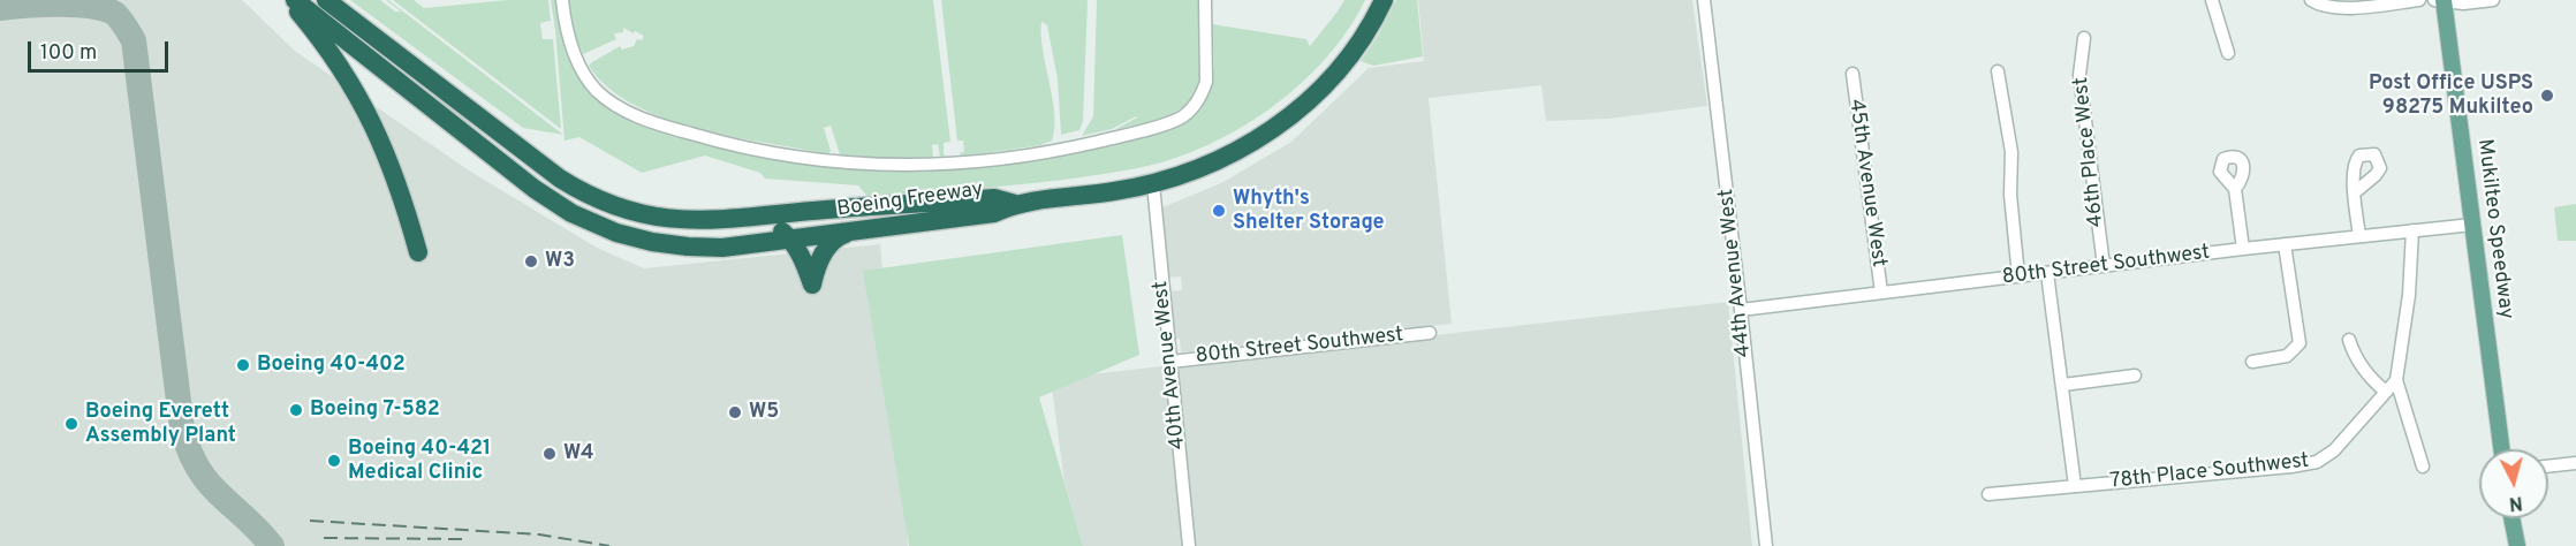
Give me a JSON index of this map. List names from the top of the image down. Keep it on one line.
{"streets":{"highway":["Boeing Freeway"],"main road":["Mukilteo Speedway"],"street":["46th Place West","45th Avenue West","80th Street Southwest","44th Avenue West","40th Avenue West","78th Place Southwest"]},"crossings":[["46th Place West","80th Street Southwest"],["45th Avenue West","80th Street Southwest"],["Mukilteo Speedway","80th Street Southwest"],["80th Street Southwest","44th Avenue West"],["80th Street Southwest","40th Avenue West"]],"places":["Post Office USPS 98275 Mukilteo","Whyth's Shelter Storage","W3","Boeing 40-402","Boeing 7-582","W5","Boeing Everett Assembly Plant","W4","Boeing 40-421 Medical Clinic"],"scale_bar":"100 m","north":"bottom"}
